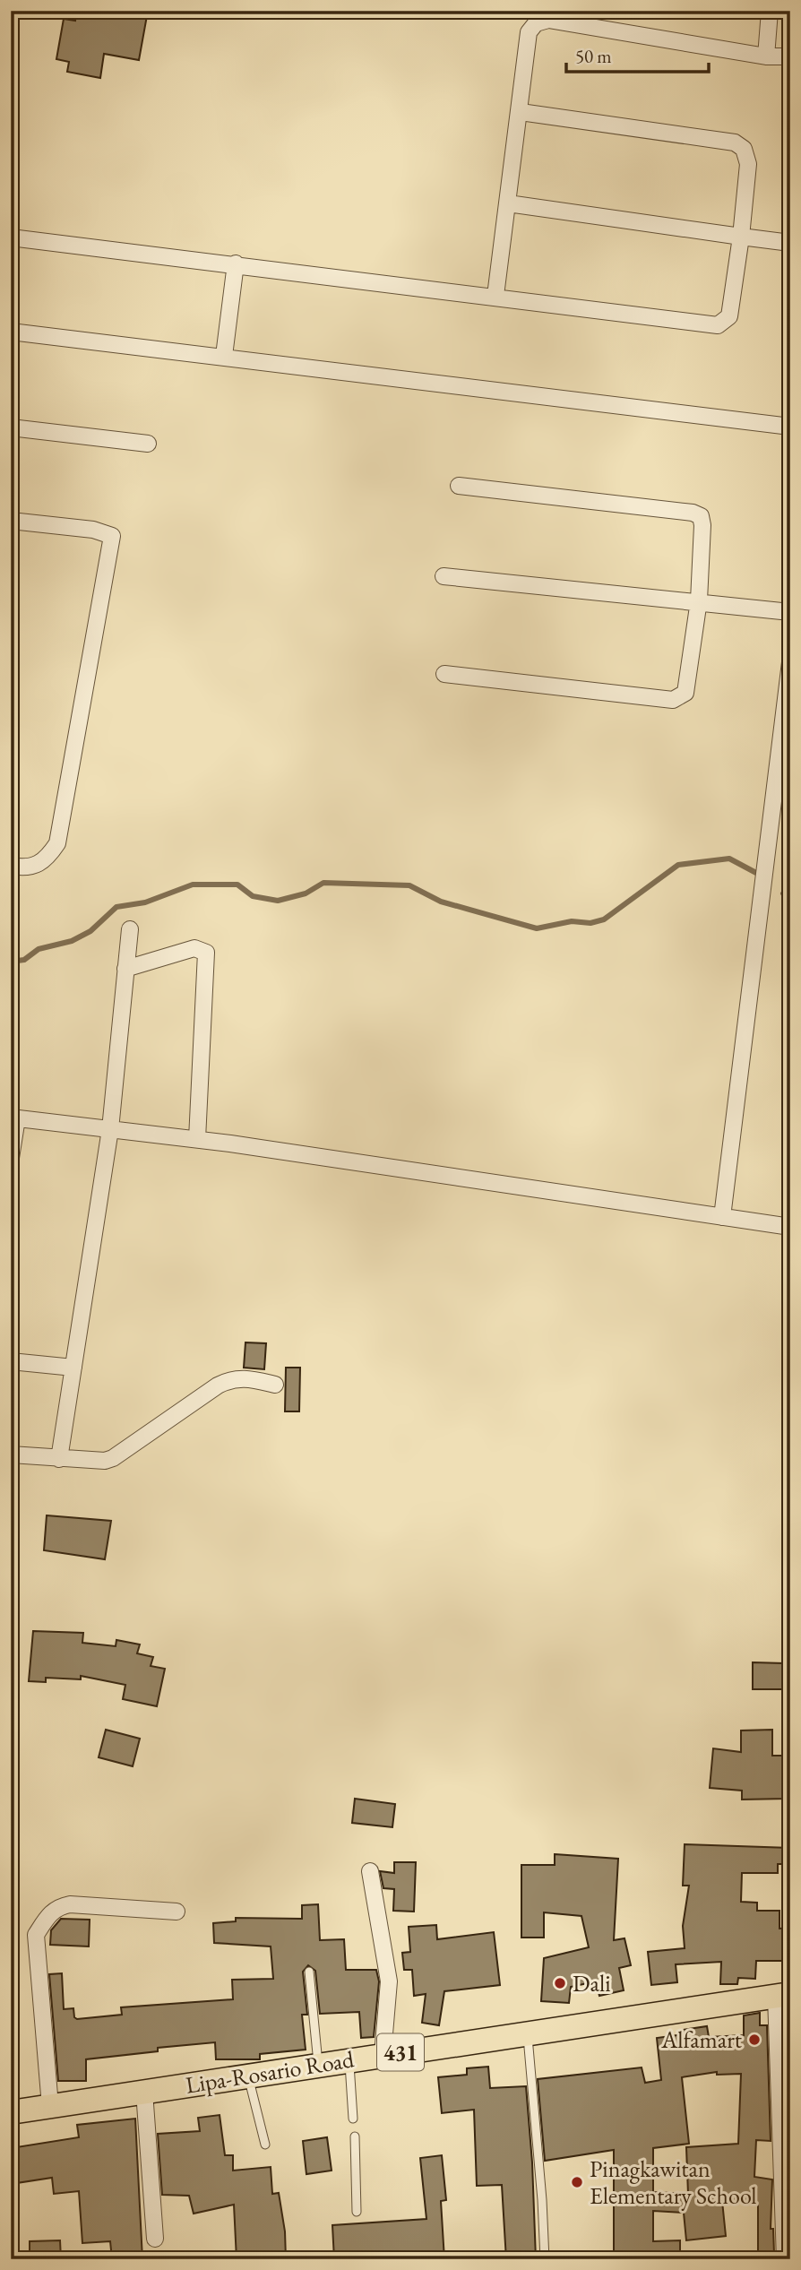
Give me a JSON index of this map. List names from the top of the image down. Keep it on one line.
{"streets":{"main road":["431","Lipa-Rosario Road"]},"places":["Dali","Alfamart","Pinagkawitan Elementary School"],"scale_bar":"50 m"}
